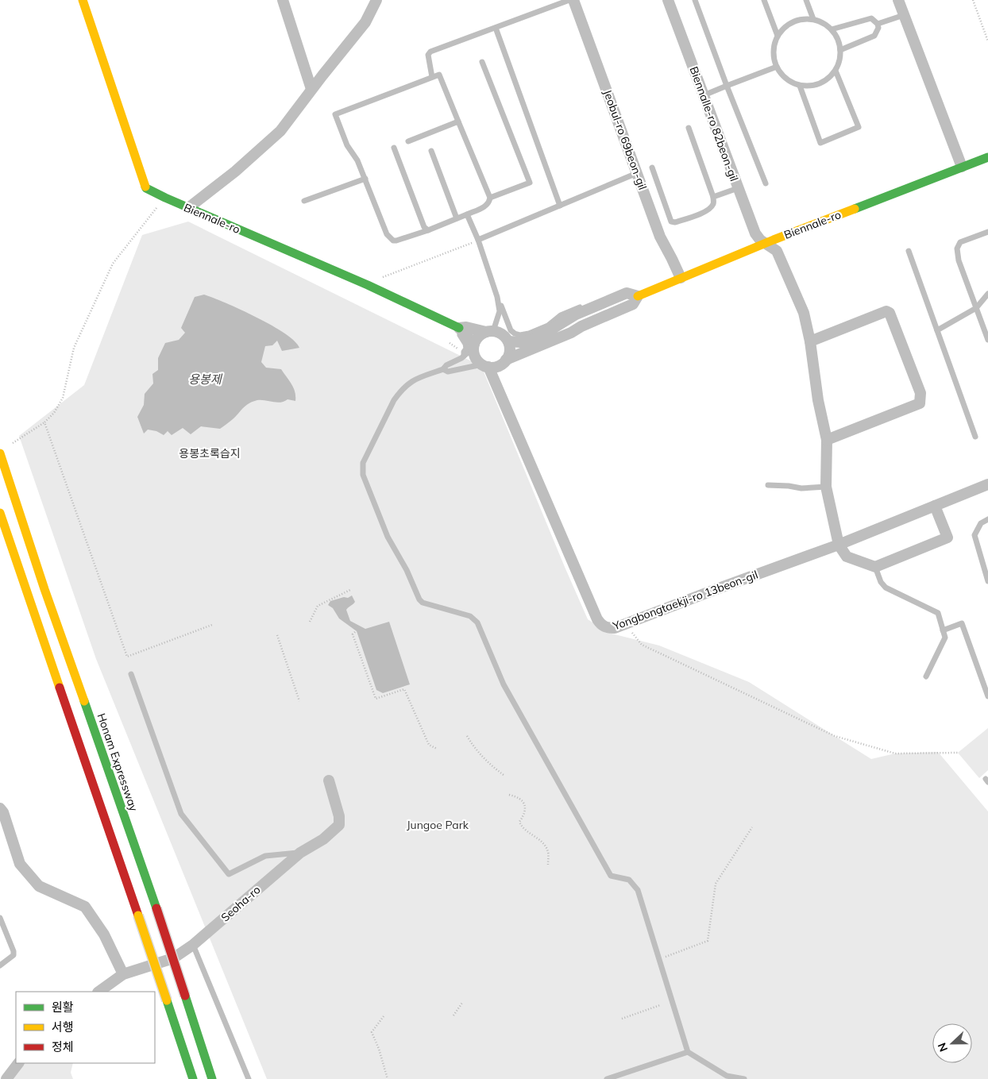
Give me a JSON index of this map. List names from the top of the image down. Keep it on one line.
{"streets":{"main road":["Biennale-ro","Honam Expressway"],"street":["Biennalle-ro 82beon-gil","Jeobul-ro 69beon-gil","Yongbongtaekji-ro 13beon-gil","Seoha-ro"]},"crossings":[["Biennalle-ro 82beon-gil","Biennale-ro"],["Biennalle-ro 82beon-gil","Yongbongtaekji-ro 13beon-gil"],["Jeobul-ro 69beon-gil","Biennale-ro"],["Biennale-ro","Yongbongtaekji-ro 13beon-gil"]],"water":["용봉제"],"parks":["용봉초록습지","Jungoe Park"],"legend":["원활","서행","정체"],"north":"left"}
